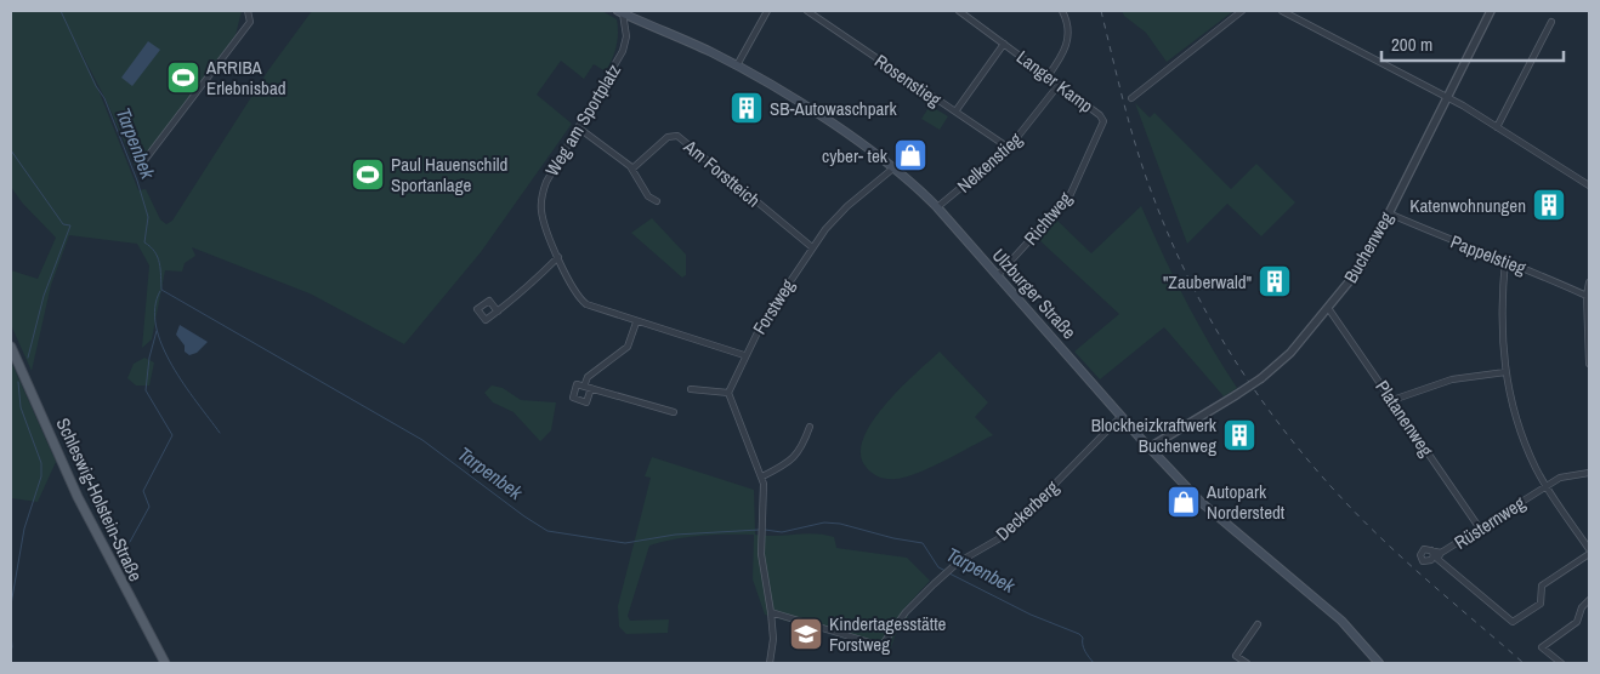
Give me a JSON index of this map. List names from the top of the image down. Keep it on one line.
{"streets":{"main road":["Ulzburger Straße","Schleswig-Holstein-Straße"],"street":["Rosenstieg","Langer Kamp","Weg am Sportplatz","Nelkenstieg","Am Forstteich","Richtweg","Buchenweg","Pappelstieg","Forstweg","Platanenweg","Deckerberg","Rüsternweg"]},"crossings":[["Rosenstieg","Langer Kamp"],["Rosenstieg","Nelkenstieg"],["Langer Kamp","Nelkenstieg"],["Langer Kamp","Richtweg"],["Weg am Sportplatz","Ulzburger Straße"],["Weg am Sportplatz","Forstweg"],["Nelkenstieg","Ulzburger Straße"],["Am Forstteich","Forstweg"],["Richtweg","Ulzburger Straße"],["Buchenweg","Pappelstieg"],["Buchenweg","Ulzburger Straße"],["Buchenweg","Platanenweg"],["Ulzburger Straße","Forstweg"],["Ulzburger Straße","Deckerberg"],["Platanenweg","Rüsternweg"]],"water":["Tarpenbek"],"places":{"sports":["ARRIBA Erlebnisbad","Paul Hauenschild Sportanlage"],"building":["SB-Autowaschpark","Katenwohnungen","\"Zauberwald\"","Blockheizkraftwerk Buchenweg"],"shop":["cyber- tek","Autopark Norderstedt"],"school or university":["Kindertagesstätte Forstweg"]},"scale_bar":"200 m"}
